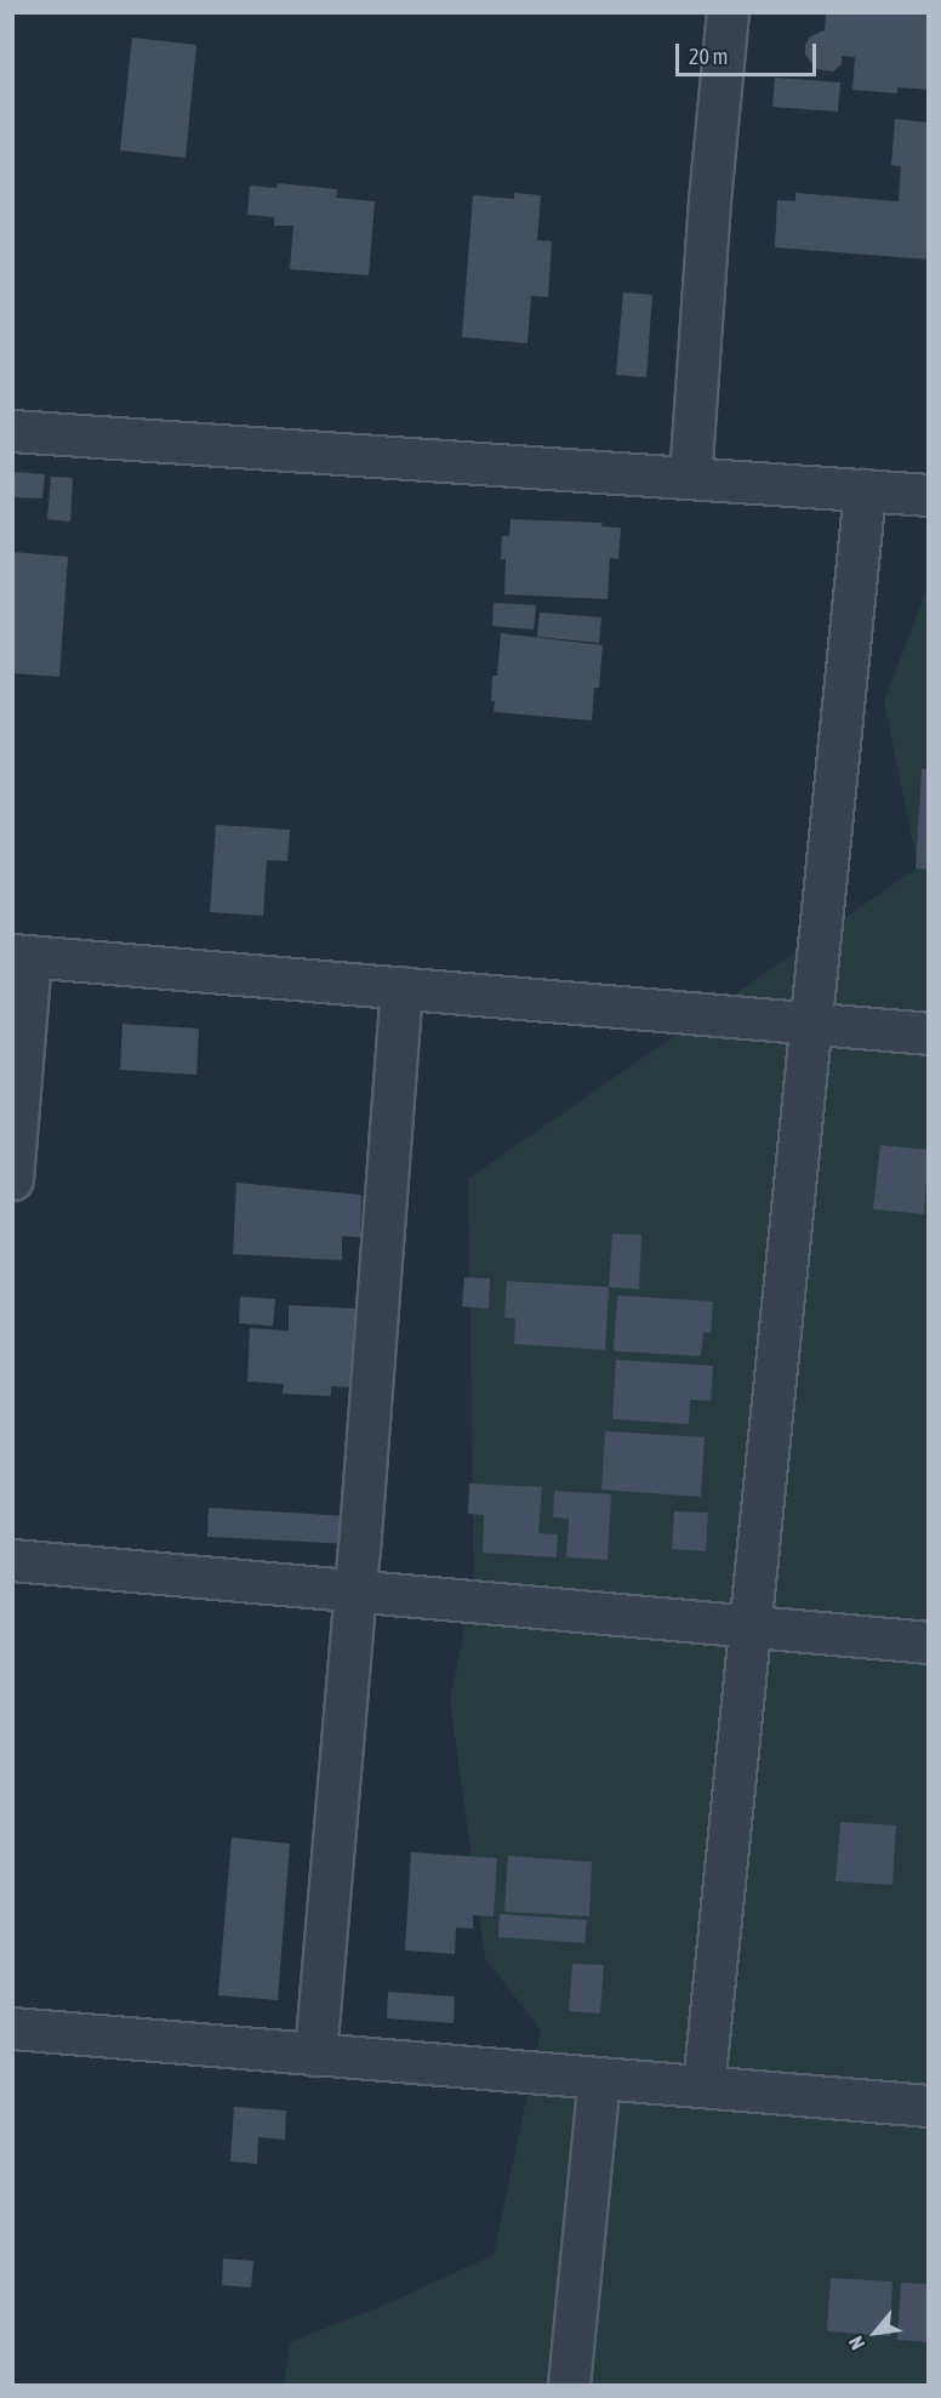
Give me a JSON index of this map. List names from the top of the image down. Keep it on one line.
{"scale_bar":"20 m","north":"bottom left"}
